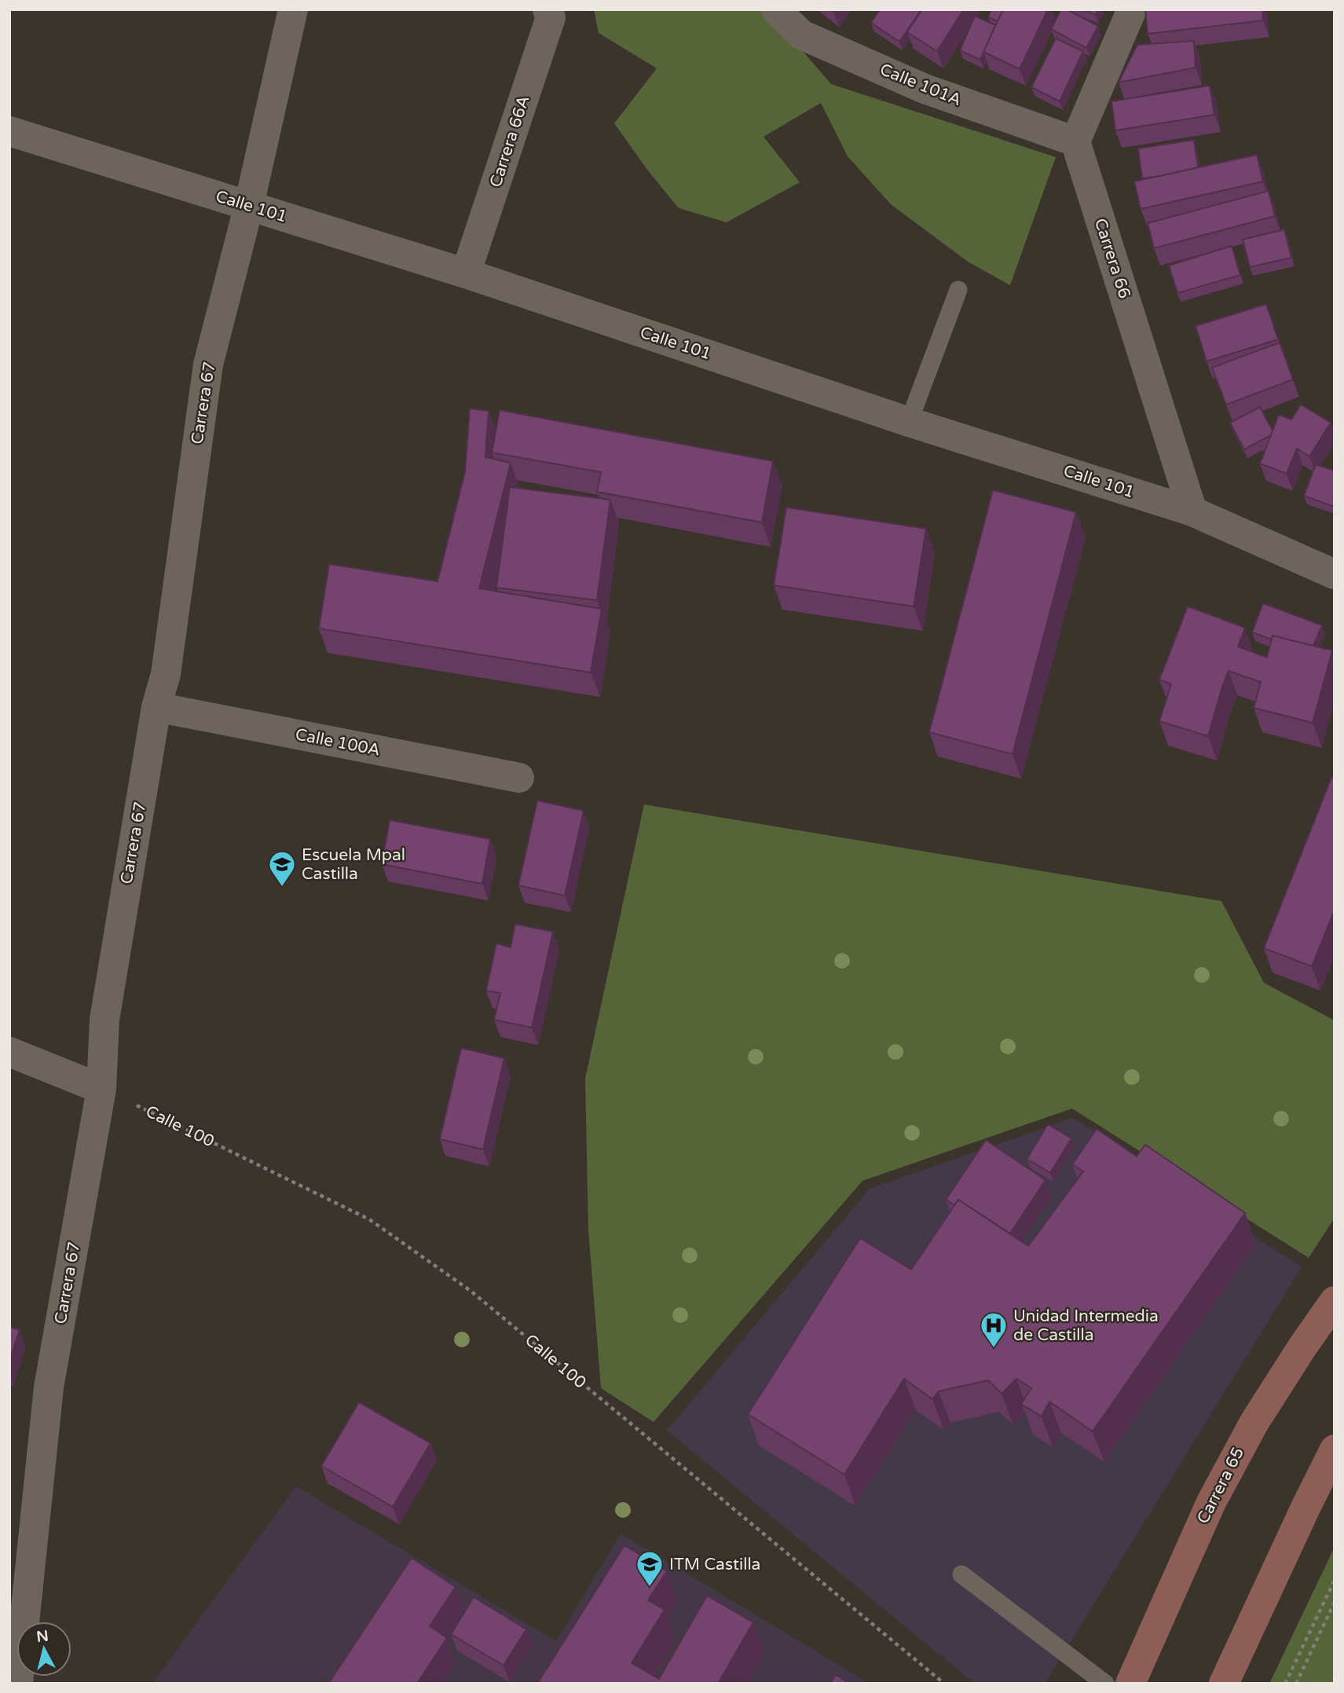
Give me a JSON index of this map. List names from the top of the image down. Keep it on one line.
{"streets":{"main road":["Carrera 65"],"street":["Calle 101A","Carrera 66A","Calle 101","Carrera 66","Carrera 67","Calle 100A"],"path":["Calle 100"]},"crossings":[["Calle 101A","Carrera 66"],["Carrera 66A","Calle 101"],["Calle 101","Carrera 66"],["Calle 101","Carrera 67"],["Carrera 67","Calle 100A"]],"places":{"school or university":["Escuela Mpal Castilla","ITM Castilla"],"hospital":["Unidad Intermedia de Castilla"]},"north":"top"}
